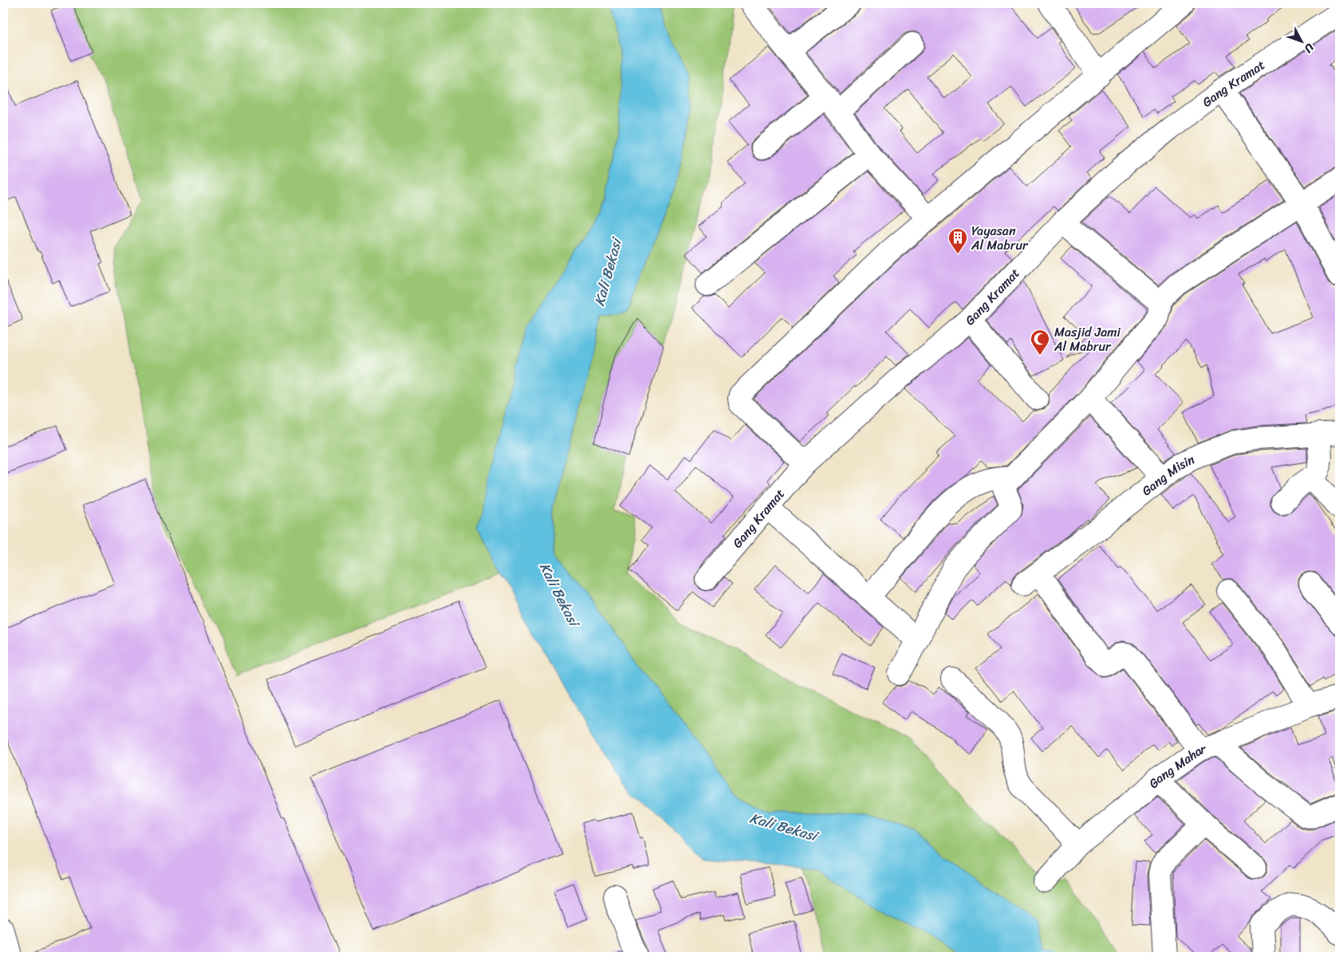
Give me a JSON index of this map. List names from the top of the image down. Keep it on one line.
{"streets":{"street":["Gang Kramat","Gang Misin","Gang Mahar"]},"crossings":[["Gang Misin","Gang Mahar"]],"water":["Kali Bekasi"],"places":{"building":["Yayasan Al Mabrur"],"mosque":["Masjid Jami Al Mabrur"]},"north":"bottom right"}
